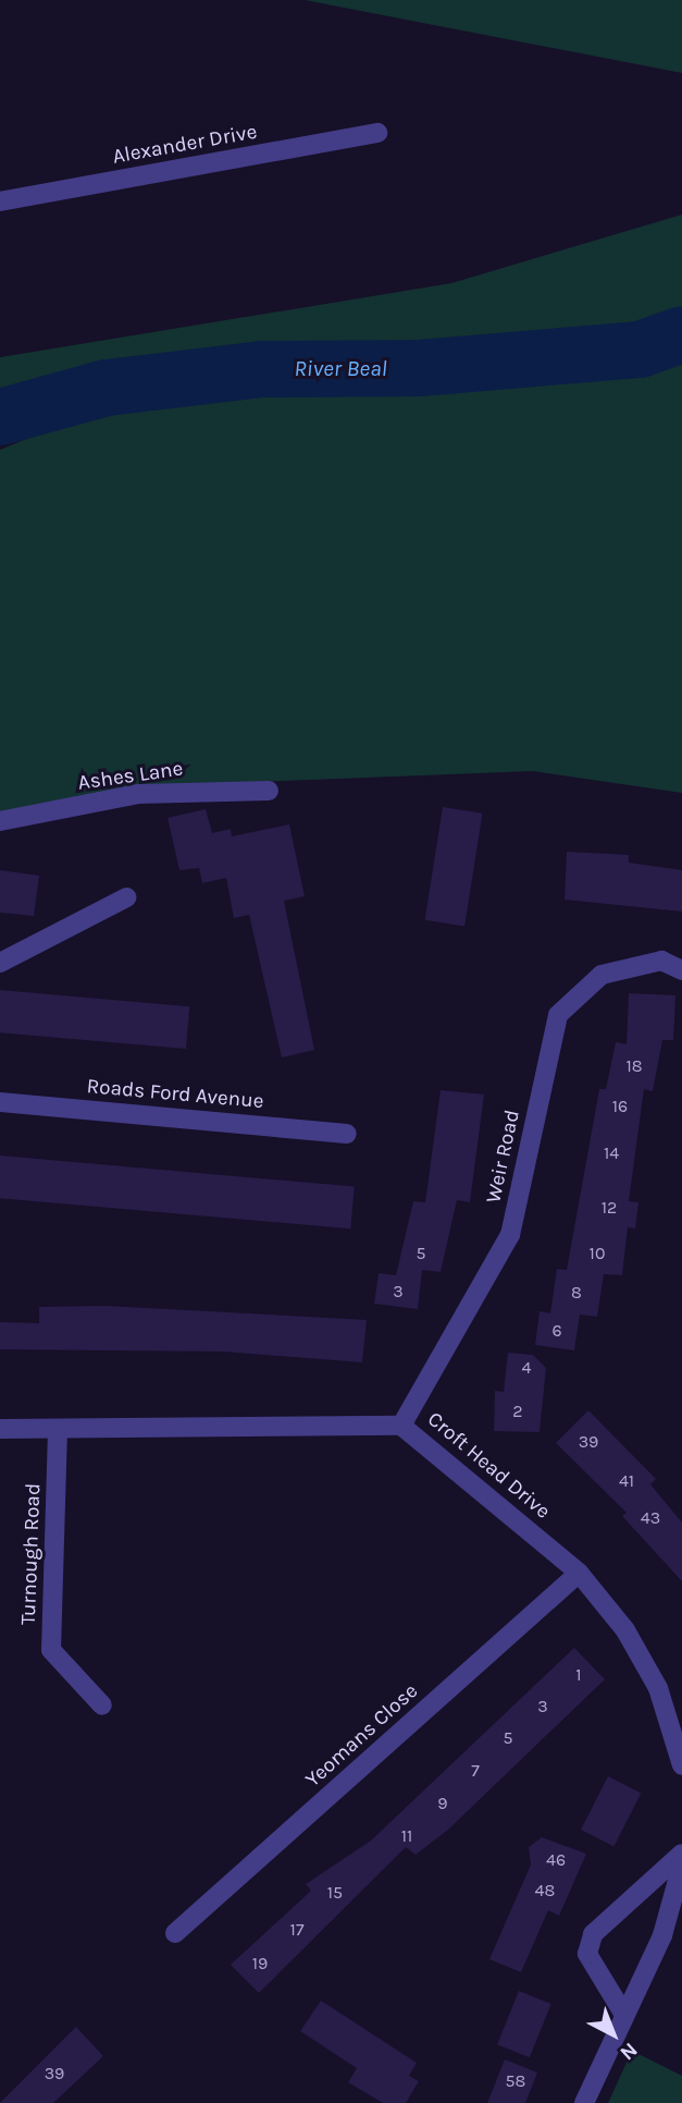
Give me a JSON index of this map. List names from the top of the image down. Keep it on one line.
{"streets":{"street":["Alexander Drive","Ashes Lane","Roads Ford Avenue","Weir Road","Croft Head Drive","Turnough Road","Yeomans Close"]},"crossings":[["Weir Road","Croft Head Drive"],["Croft Head Drive","Turnough Road"],["Croft Head Drive","Yeomans Close"]],"water":["River Beal"],"house_numbers":["18","16","14","12","5","10","3","8","6","4","2","39","41","43","1","3","5","7","9","11","46","48","15","17","19","39","58"],"north":"bottom right"}
